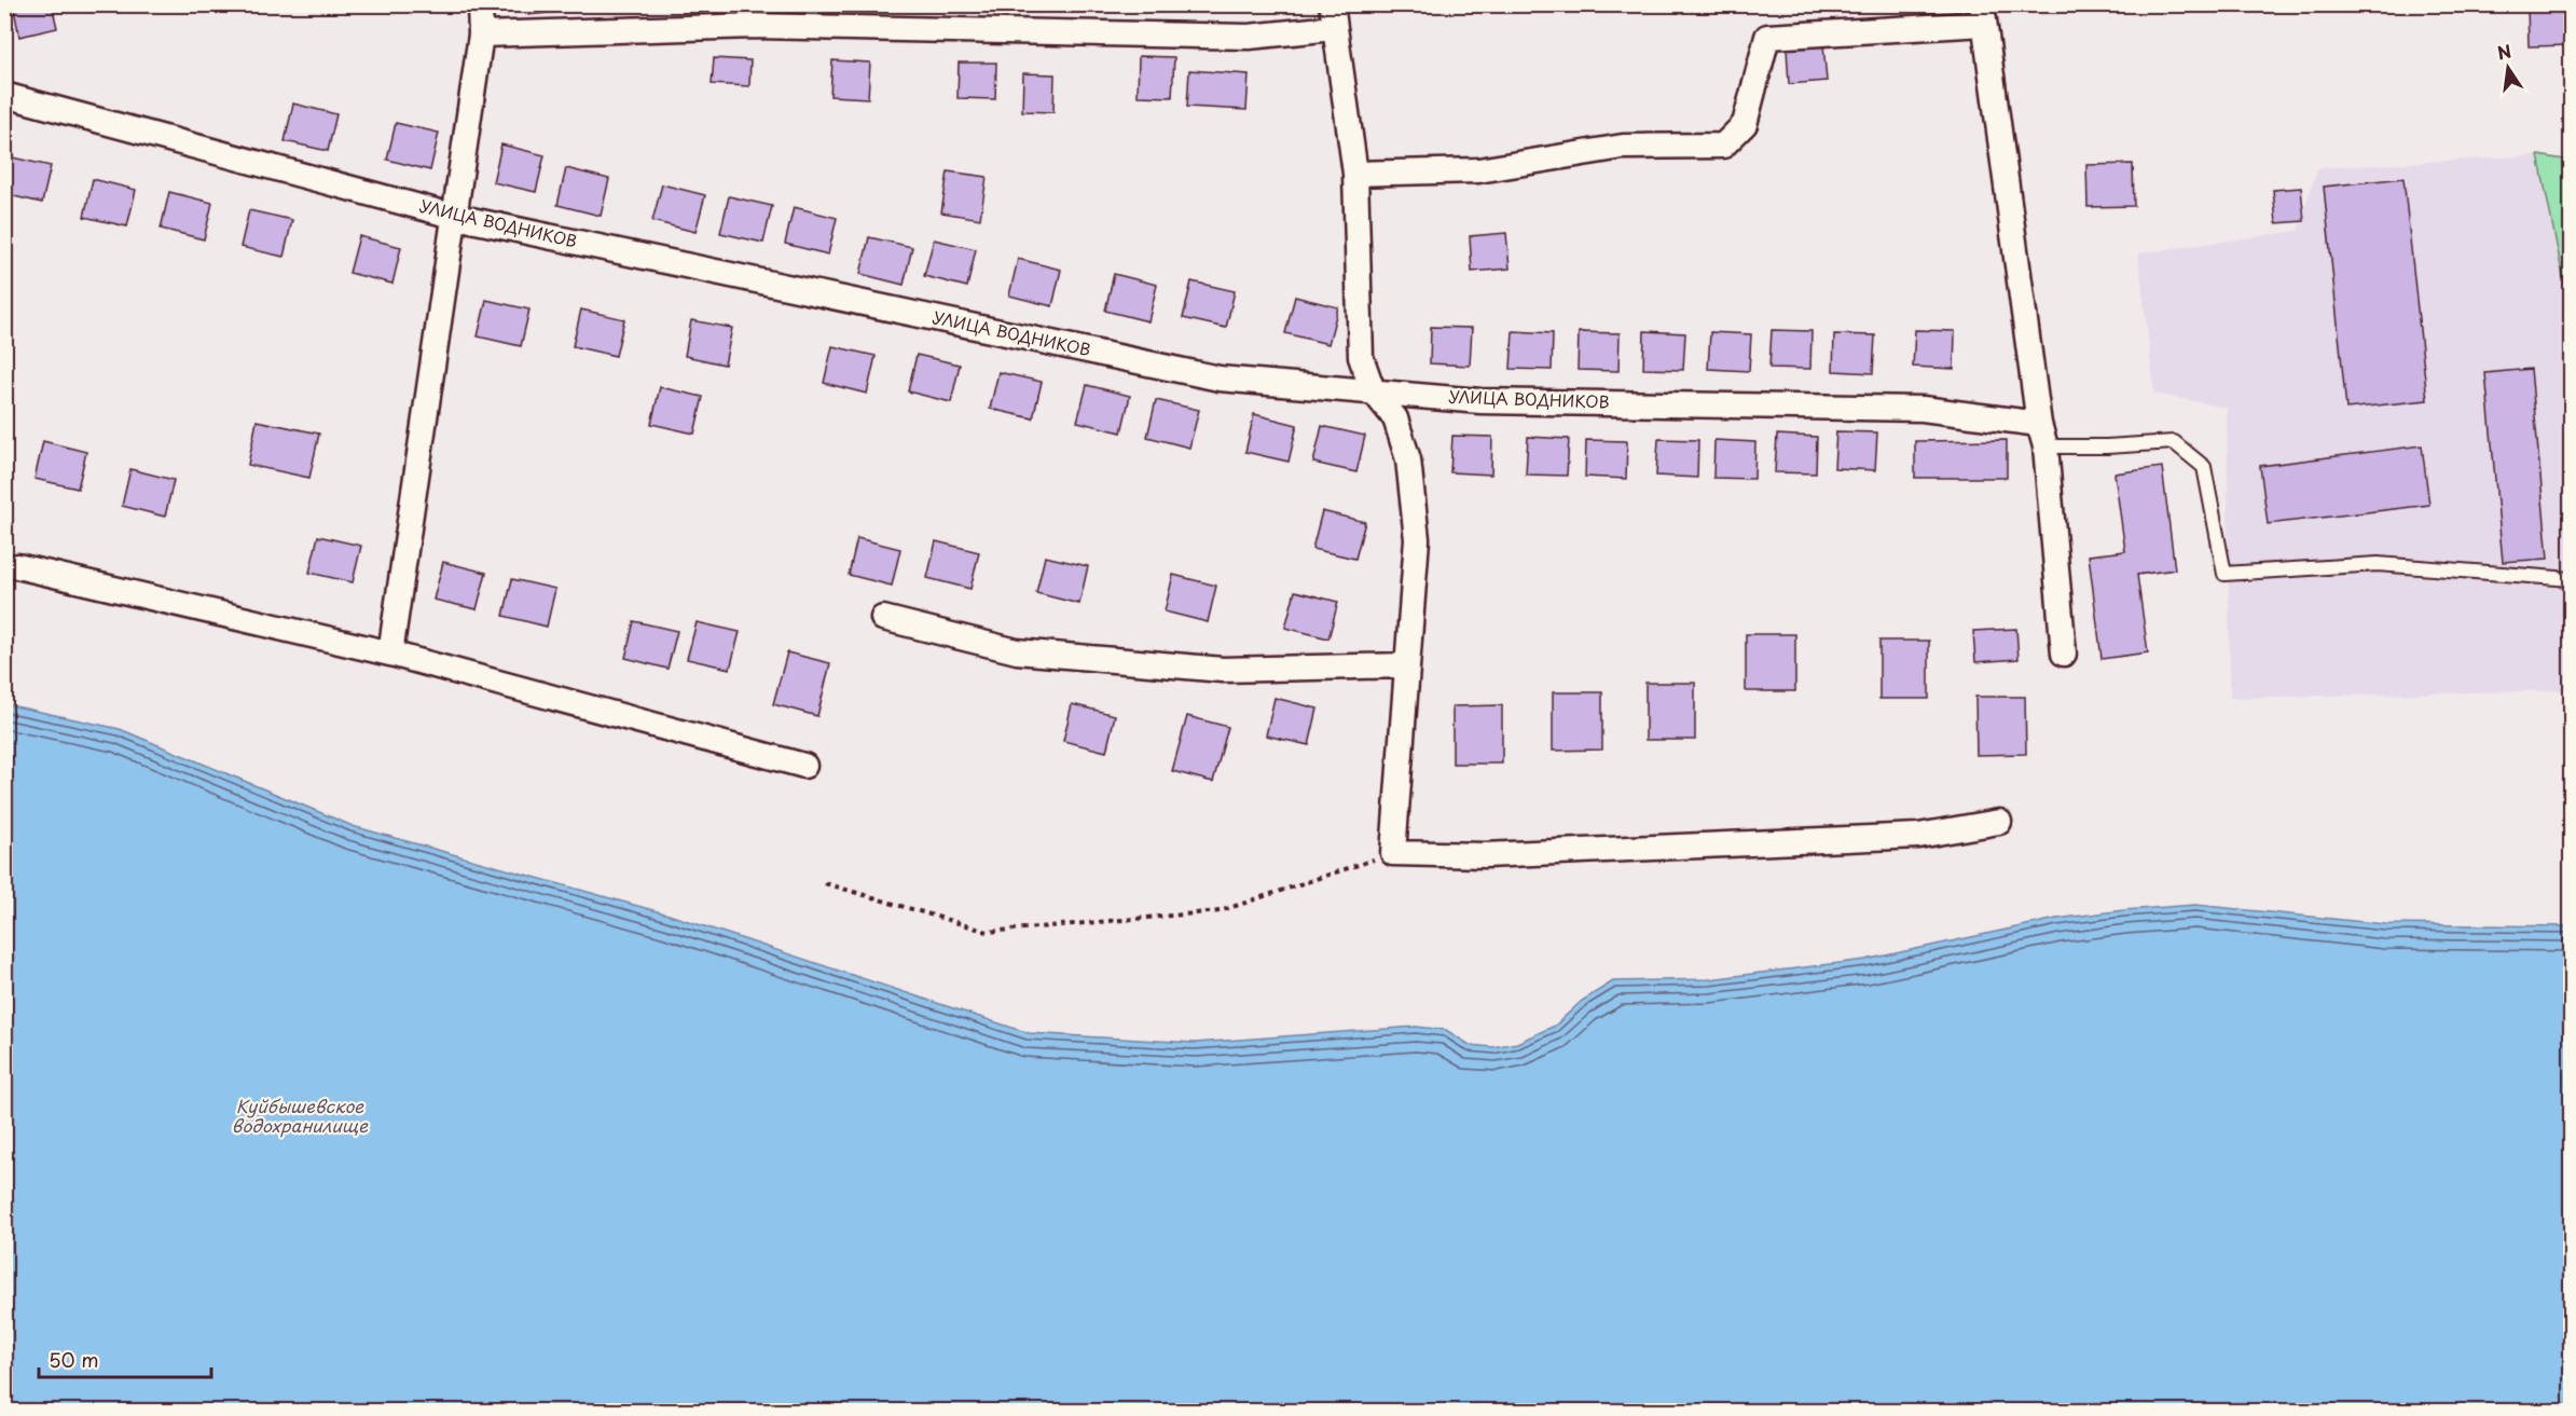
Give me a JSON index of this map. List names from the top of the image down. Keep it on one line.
{"streets":{"street":["УЛИЦА ВОДНИКОВ"]},"water":["Куйбышевское водохранилище"],"scale_bar":"50 m","north":"top"}
